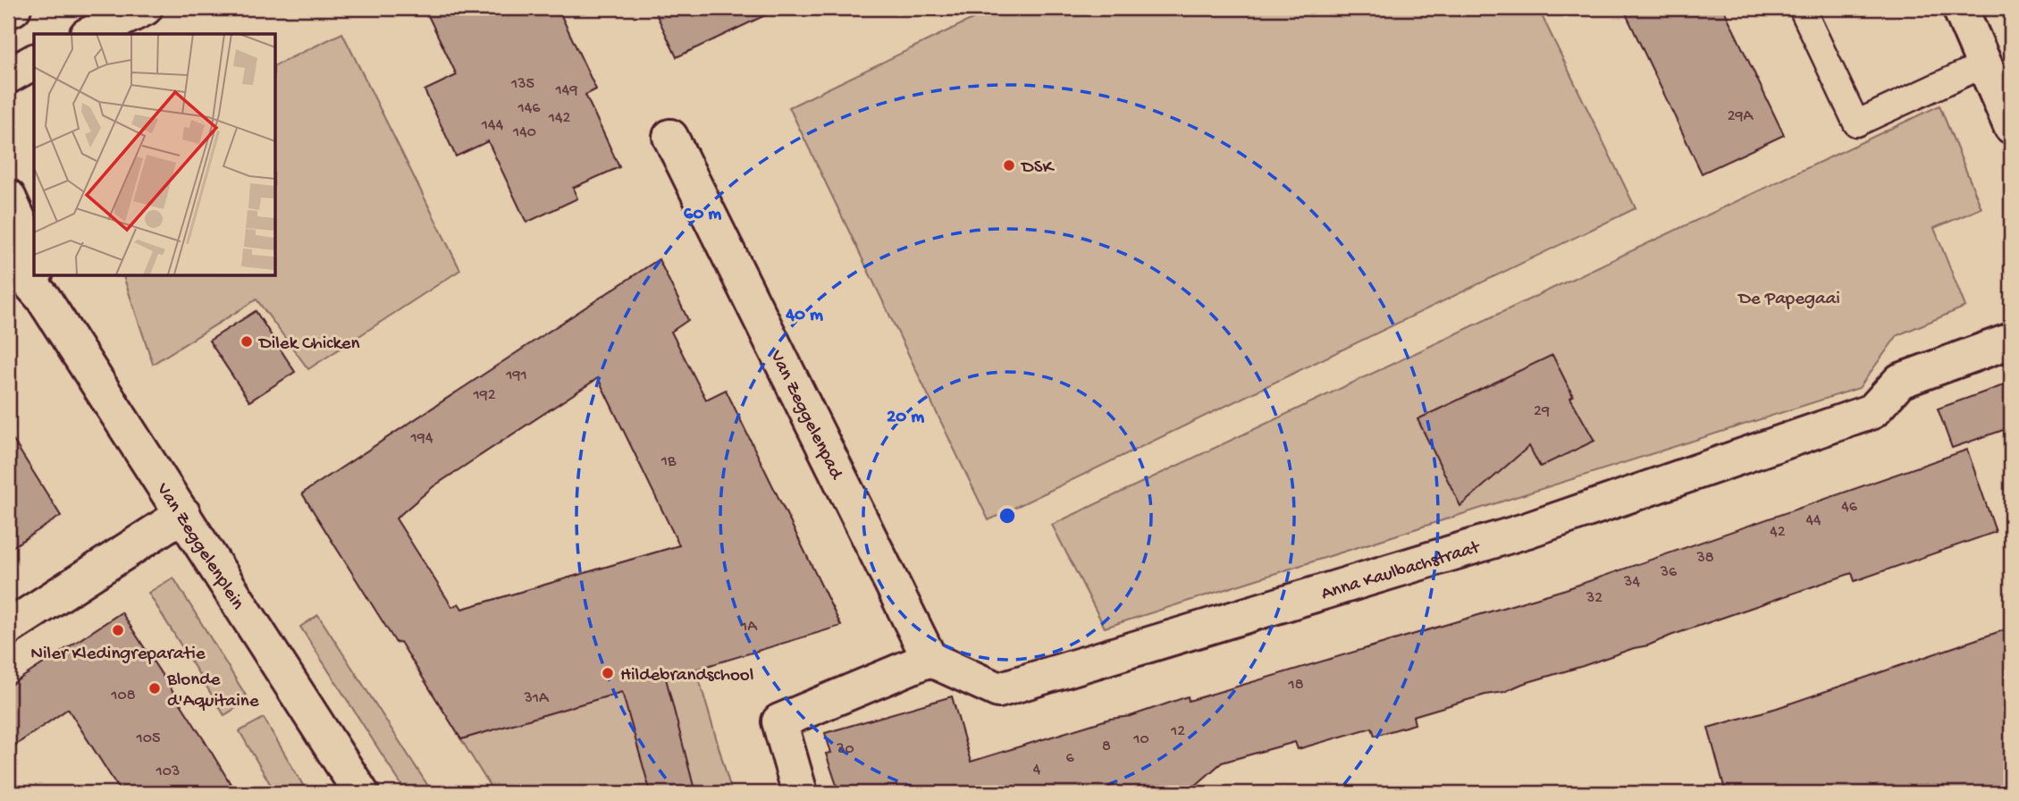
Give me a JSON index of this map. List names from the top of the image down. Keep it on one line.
{"streets":{"street":["Van Zeggelenpad","Van Zeggelenplein","Anna Kaulbachstraat"]},"crossings":[["Van Zeggelenpad","Anna Kaulbachstraat"]],"parks":["De Papegaai"],"places":["DSK","Dilek Chicken","Niler Kledingreparatie","Hildebrandschool","Blonde d'Aquitaine"],"house_numbers":["135","149","146","29A","142","144","140","191","192","29","194","1B","46","44","42","38","36","34","32","1A","18","108","31A","12","105","10","8","30","6","4","103"],"rings":["60 m","40 m","20 m"]}
